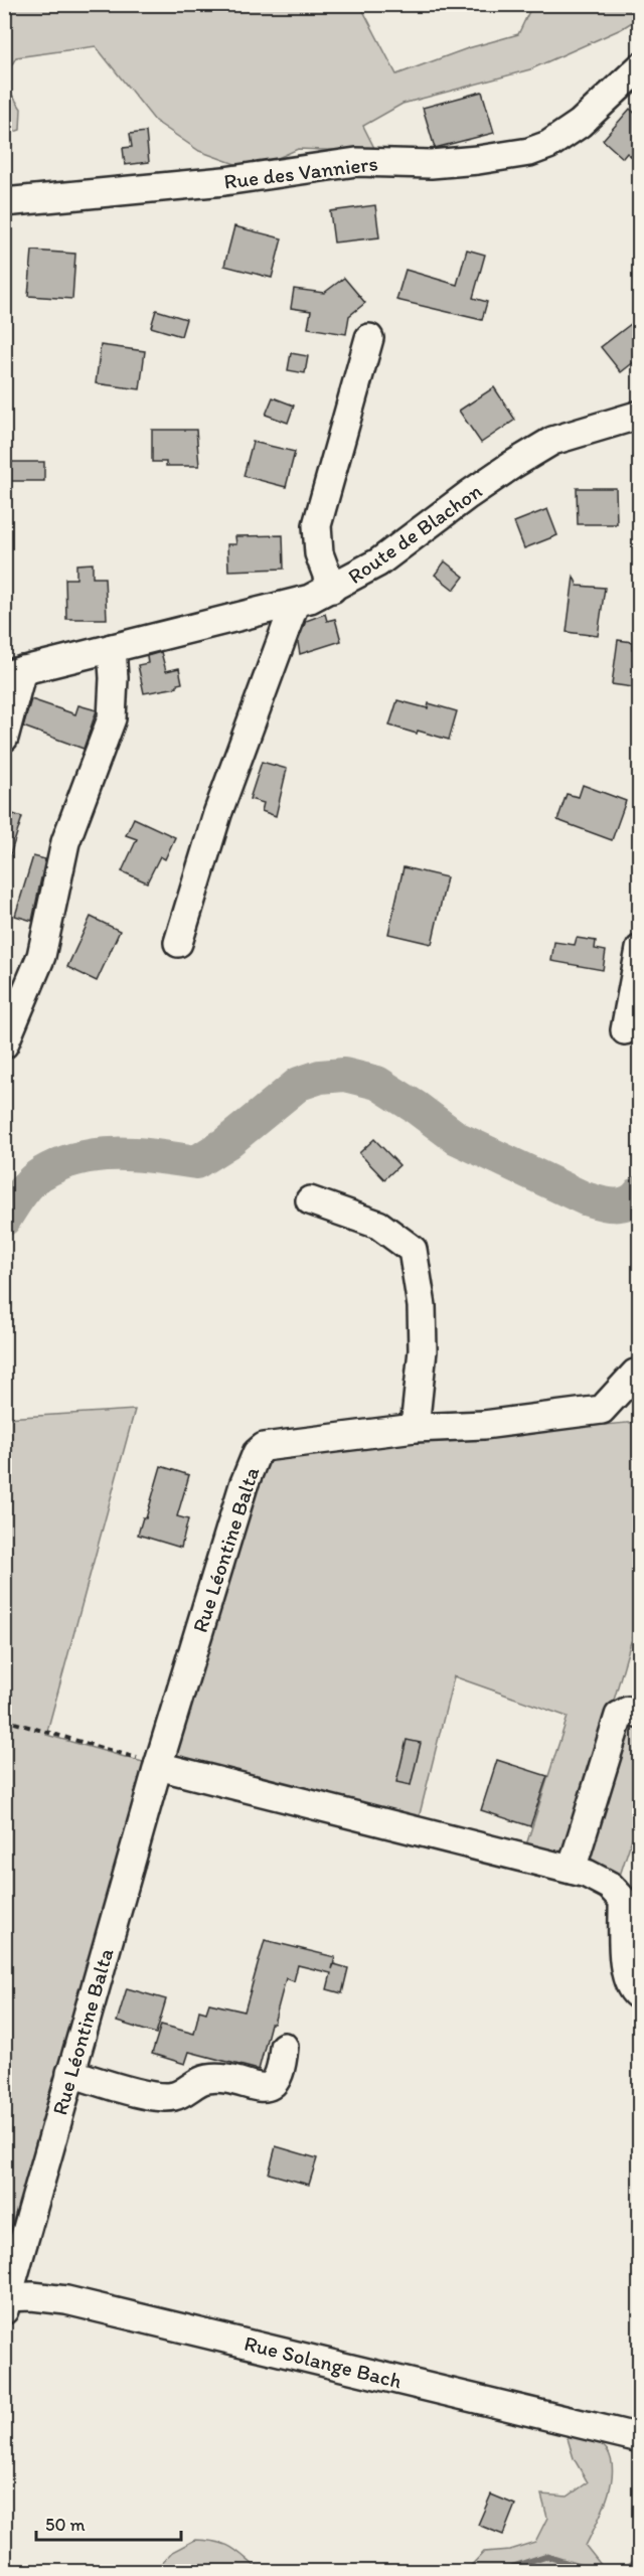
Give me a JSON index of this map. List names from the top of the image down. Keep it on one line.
{"streets":{"street":["Rue des Vanniers","Route de Blachon","Rue Léontine Balta","Rue Solange Bach"]},"crossings":[["Rue Léontine Balta","Rue Solange Bach"]],"scale_bar":"50 m"}
